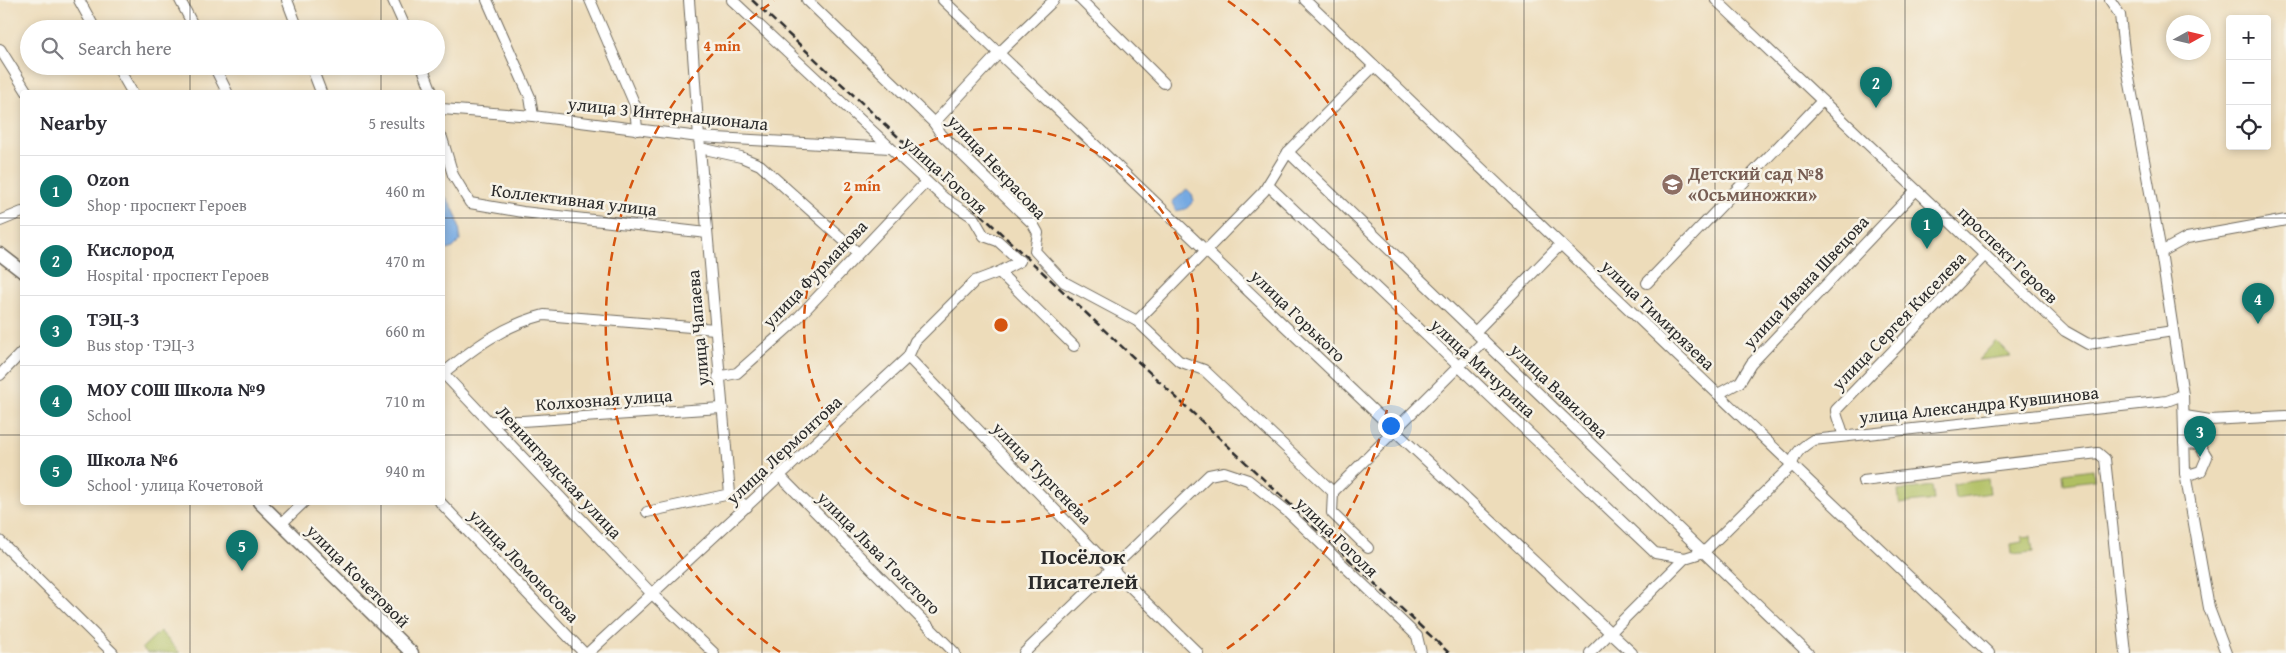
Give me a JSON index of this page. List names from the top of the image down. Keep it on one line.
{"streets":{"main road":["улица Кочетовой"],"street":["улица 3 Интернационала","улица Некрасова","улица Гоголя","Коллективная улица","проспект Героев","улица Фурманова","улица Ивана Швецова","улица Тимирязева","улица Горького","улица Сергея Киселева","улица Чапаева","улица Мичурина","улица Вавилова","Колхозная улица","улица Александра Кувшинова","улица Лермонтова","Ленинградская улица","улица Тургенева","улица Льва Толстого","улица Ломоносова"]},"crossings":[["улица 3 Интернационала","улица Гоголя"],["улица 3 Интернационала","улица Чапаева"],["улица Гоголя","улица Фурманова"],["улица Гоголя","улица Лермонтова"],["улица Гоголя","улица Тургенева"],["Коллективная улица","улица Чапаева"],["проспект Героев","улица Ивана Швецова"],["проспект Героев","улица Сергея Киселева"],["улица Фурманова","улица Чапаева"],["улица Ивана Швецова","улица Тимирязева"],["улица Тимирязева","улица Александра Кувшинова"],["улица Сергея Киселева","улица Александра Кувшинова"],["улица Чапаева","Колхозная улица"],["улица Вавилова","улица Александра Кувшинова"],["Колхозная улица","Ленинградская улица"],["улица Лермонтова","Ленинградская улица"],["улица Лермонтова","улица Тургенева"],["улица Лермонтова","улица Льва Толстого"]],"districts":["Посёлок Писателей"],"places":{"school or university":["Детский сад №8 «Осьминожки»"]},"north":"right","page":{"map_buttons":["+","−"],"search":"Search here","pins":["2","1","4","3","5"],"heading":["Nearby","5 results"],"list":[{"mark":"1","name":"Ozon","note":"Shop · проспект Героев","value":"460 m"},{"mark":"2","name":"Кислород","note":"Hospital · проспект Героев","value":"470 m"},{"mark":"3","name":"ТЭЦ-3","note":"Bus stop · ТЭЦ-3","value":"660 m"},{"mark":"4","name":"МОУ СОШ Школа №9","note":"School","value":"710 m"},{"mark":"5","name":"Школа №6","note":"School · улица Кочетовой","value":"940 m"}]},"rings":["4 min","2 min"]}
